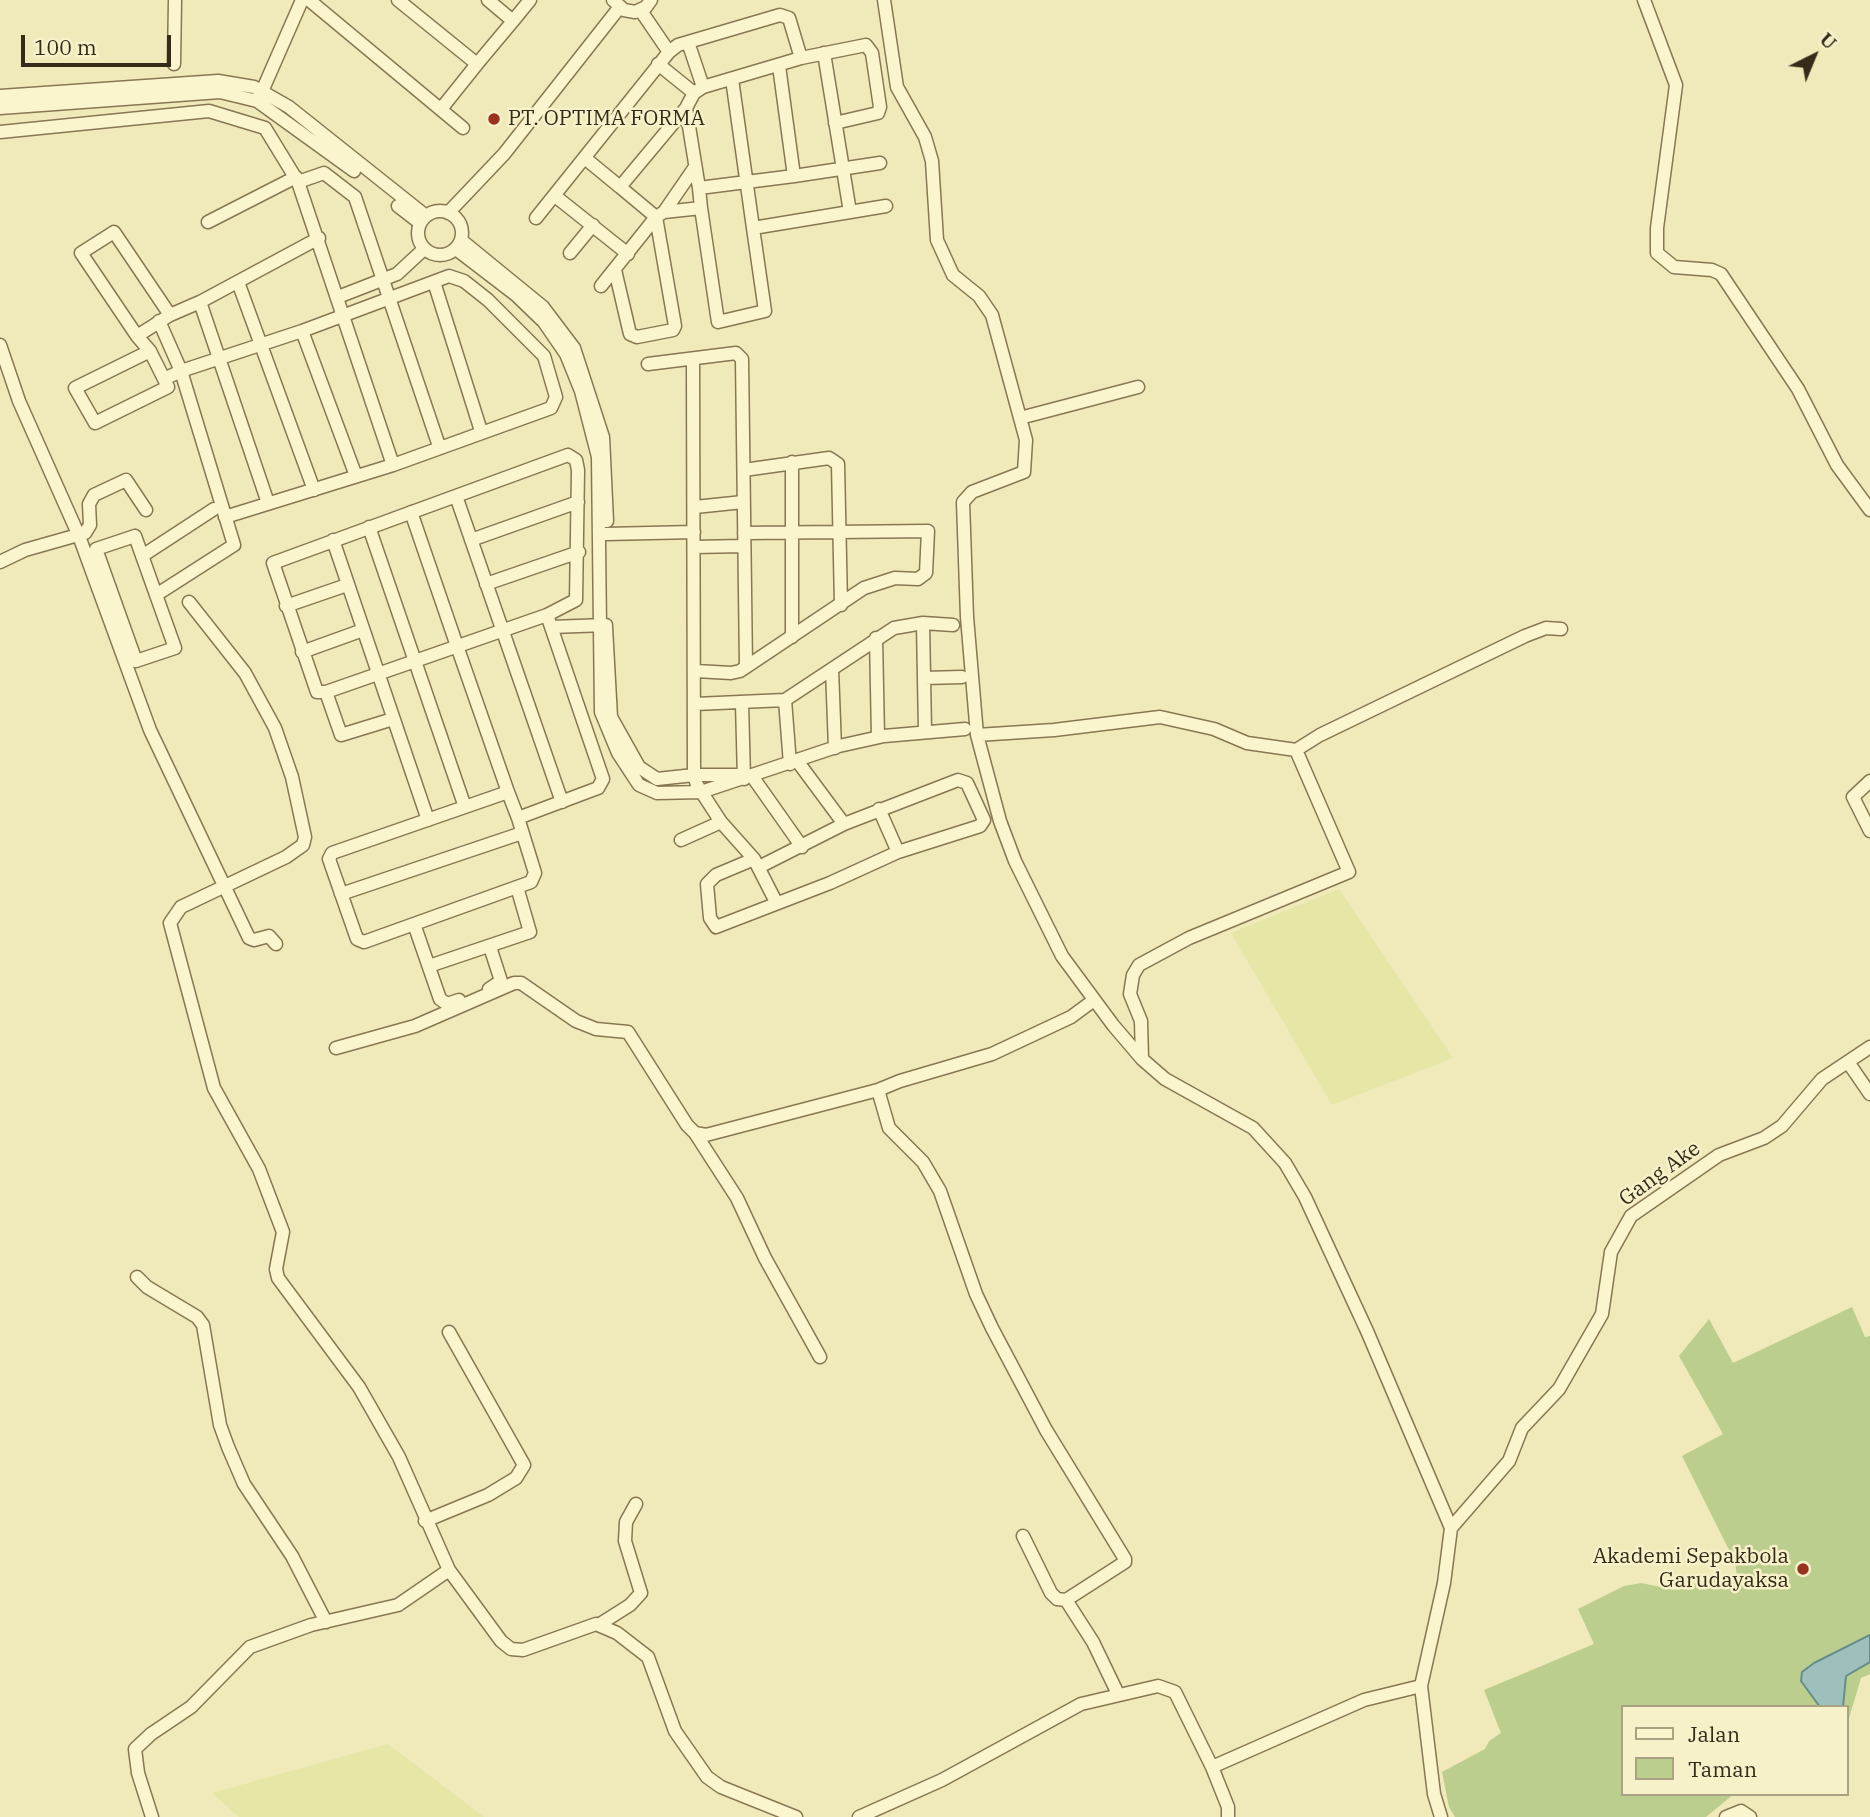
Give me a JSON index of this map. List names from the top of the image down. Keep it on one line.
{"streets":{"street":["Gang Ake"]},"places":["PT. OPTIMA FORMA","Akademi Sepakbola Garudayaksa"],"legend":["Jalan","Taman"],"scale_bar":"100 m","north":"top right"}
